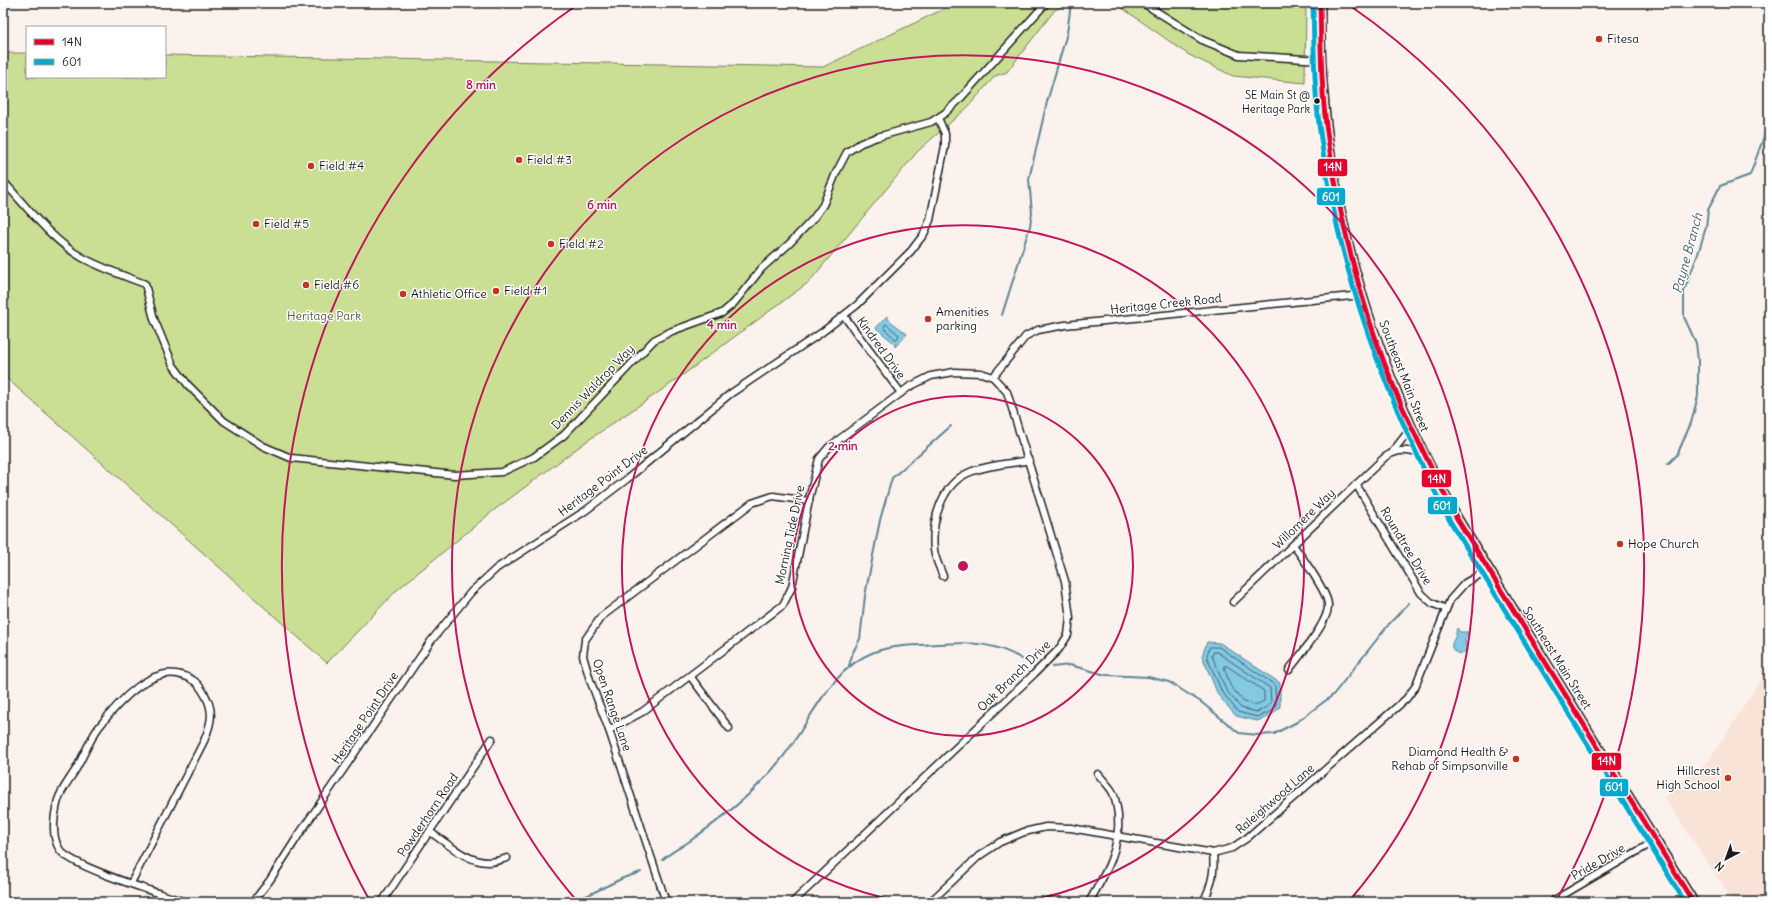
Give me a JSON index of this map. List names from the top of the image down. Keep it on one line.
{"streets":{"main road":["Southeast Main Street"],"street":["Heritage Creek Road","Kindred Drive","Dennis Waldrop Way","Heritage Point Drive","Willomere Way","Morning Tide Drive","Roundtree Drive","Oak Branch Drive","Open Range Lane","Raleighwood Lane","Powderhorn Road","Pride Drive"]},"crossings":[["Heritage Creek Road","Southeast Main Street"],["Heritage Creek Road","Morning Tide Drive"],["Heritage Creek Road","Oak Branch Drive"],["Kindred Drive","Heritage Point Drive"],["Kindred Drive","Morning Tide Drive"],["Southeast Main Street","Willomere Way"],["Southeast Main Street","Raleighwood Lane"],["Southeast Main Street","Pride Drive"],["Dennis Waldrop Way","Heritage Point Drive"],["Willomere Way","Roundtree Drive"],["Morning Tide Drive","Oak Branch Drive"],["Morning Tide Drive","Open Range Lane"],["Roundtree Drive","Raleighwood Lane"]],"water":["Payne Branch"],"parks":["Heritage Park"],"places":["Fitesa","SE Main St @ Heritage Park","Field #3","Field #4","Field #5","Field #2","Field #6","Field #1","Athletic Office","Amenities parking","Hope Church","Diamond Health & Rehab of Simpsonville","Hillcrest High School"],"lines":["transit line 14N","transit line 601"],"legend":["14N","601"],"north":"bottom left","rings":["8 min","6 min","4 min","2 min"]}
